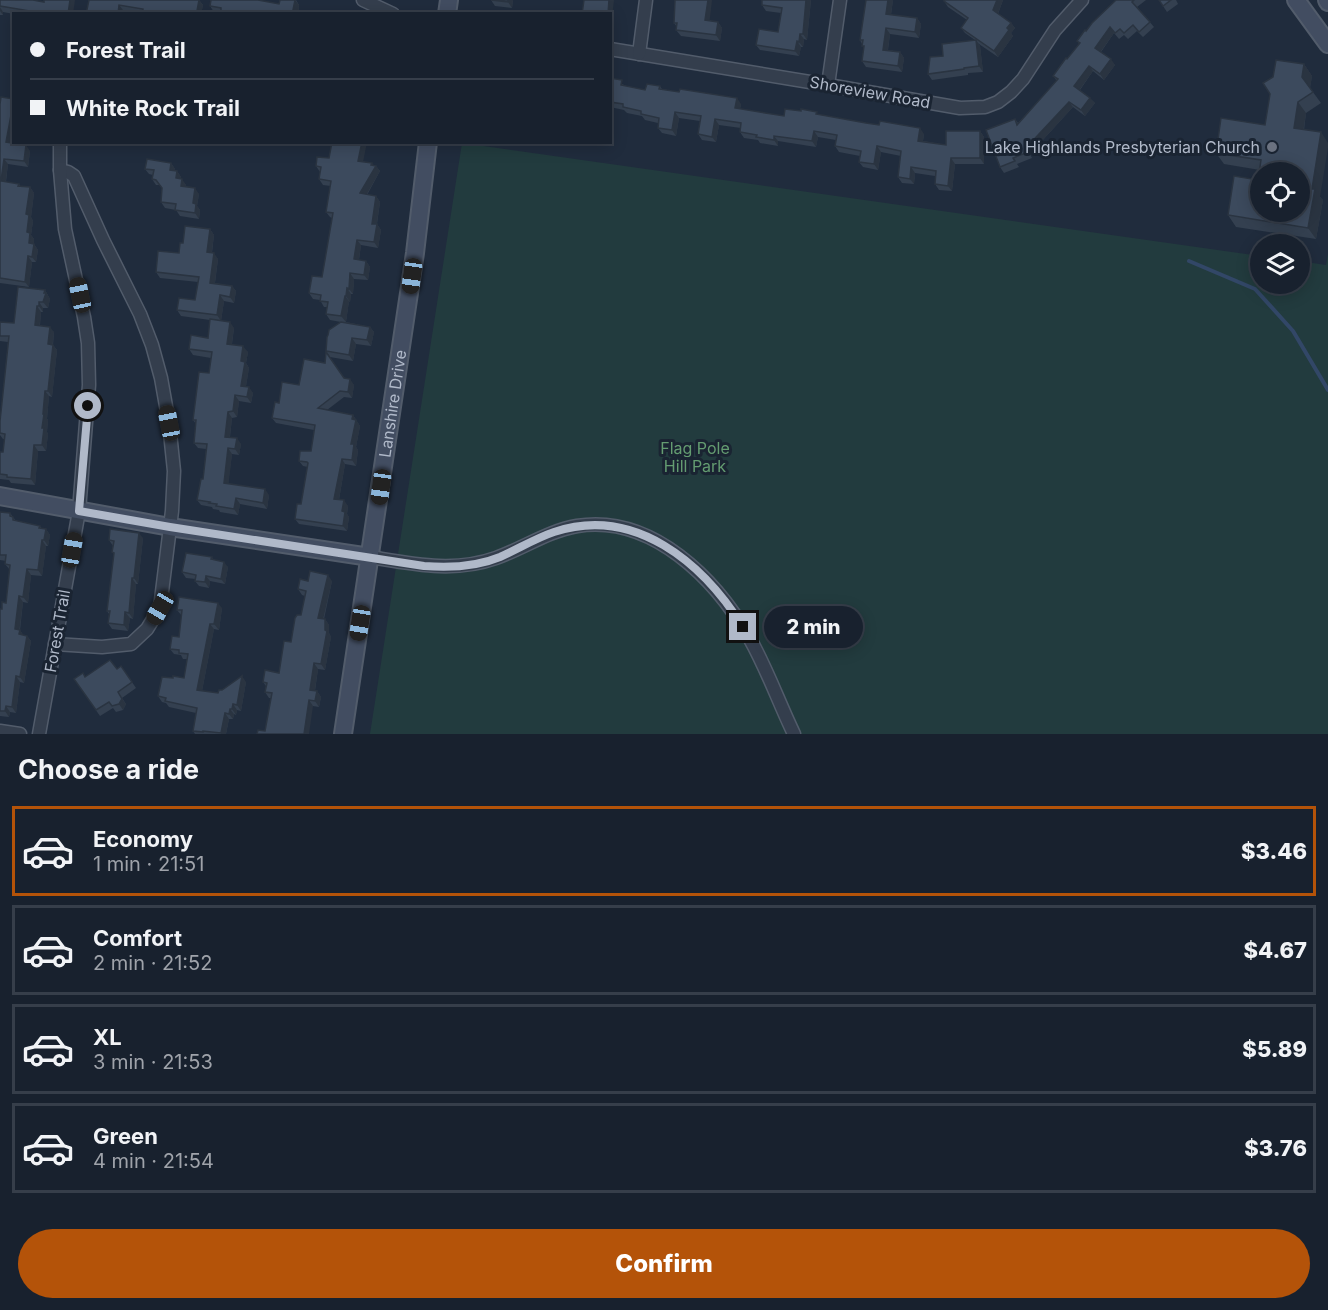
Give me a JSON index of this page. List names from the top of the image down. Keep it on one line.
{"streets":{"street":["Shoreview Road","Lanshire Drive","Forest Trail"]},"parks":["Flag Pole Hill Park"],"places":["Lake Highlands Presbyterian Church"],"page":{"banner":["Forest Trail","White Rock Trail"],"bubble":"2 min","heading":"Choose a ride","list":[{"name":"Economy","note":"1 min · 21:51","value":"$3.46"},{"name":"Comfort","note":"2 min · 21:52","value":"$4.67"},{"name":"XL","note":"3 min · 21:53","value":"$5.89"},{"name":"Green","note":"4 min · 21:54","value":"$3.76"}],"buttons":"Confirm"}}
